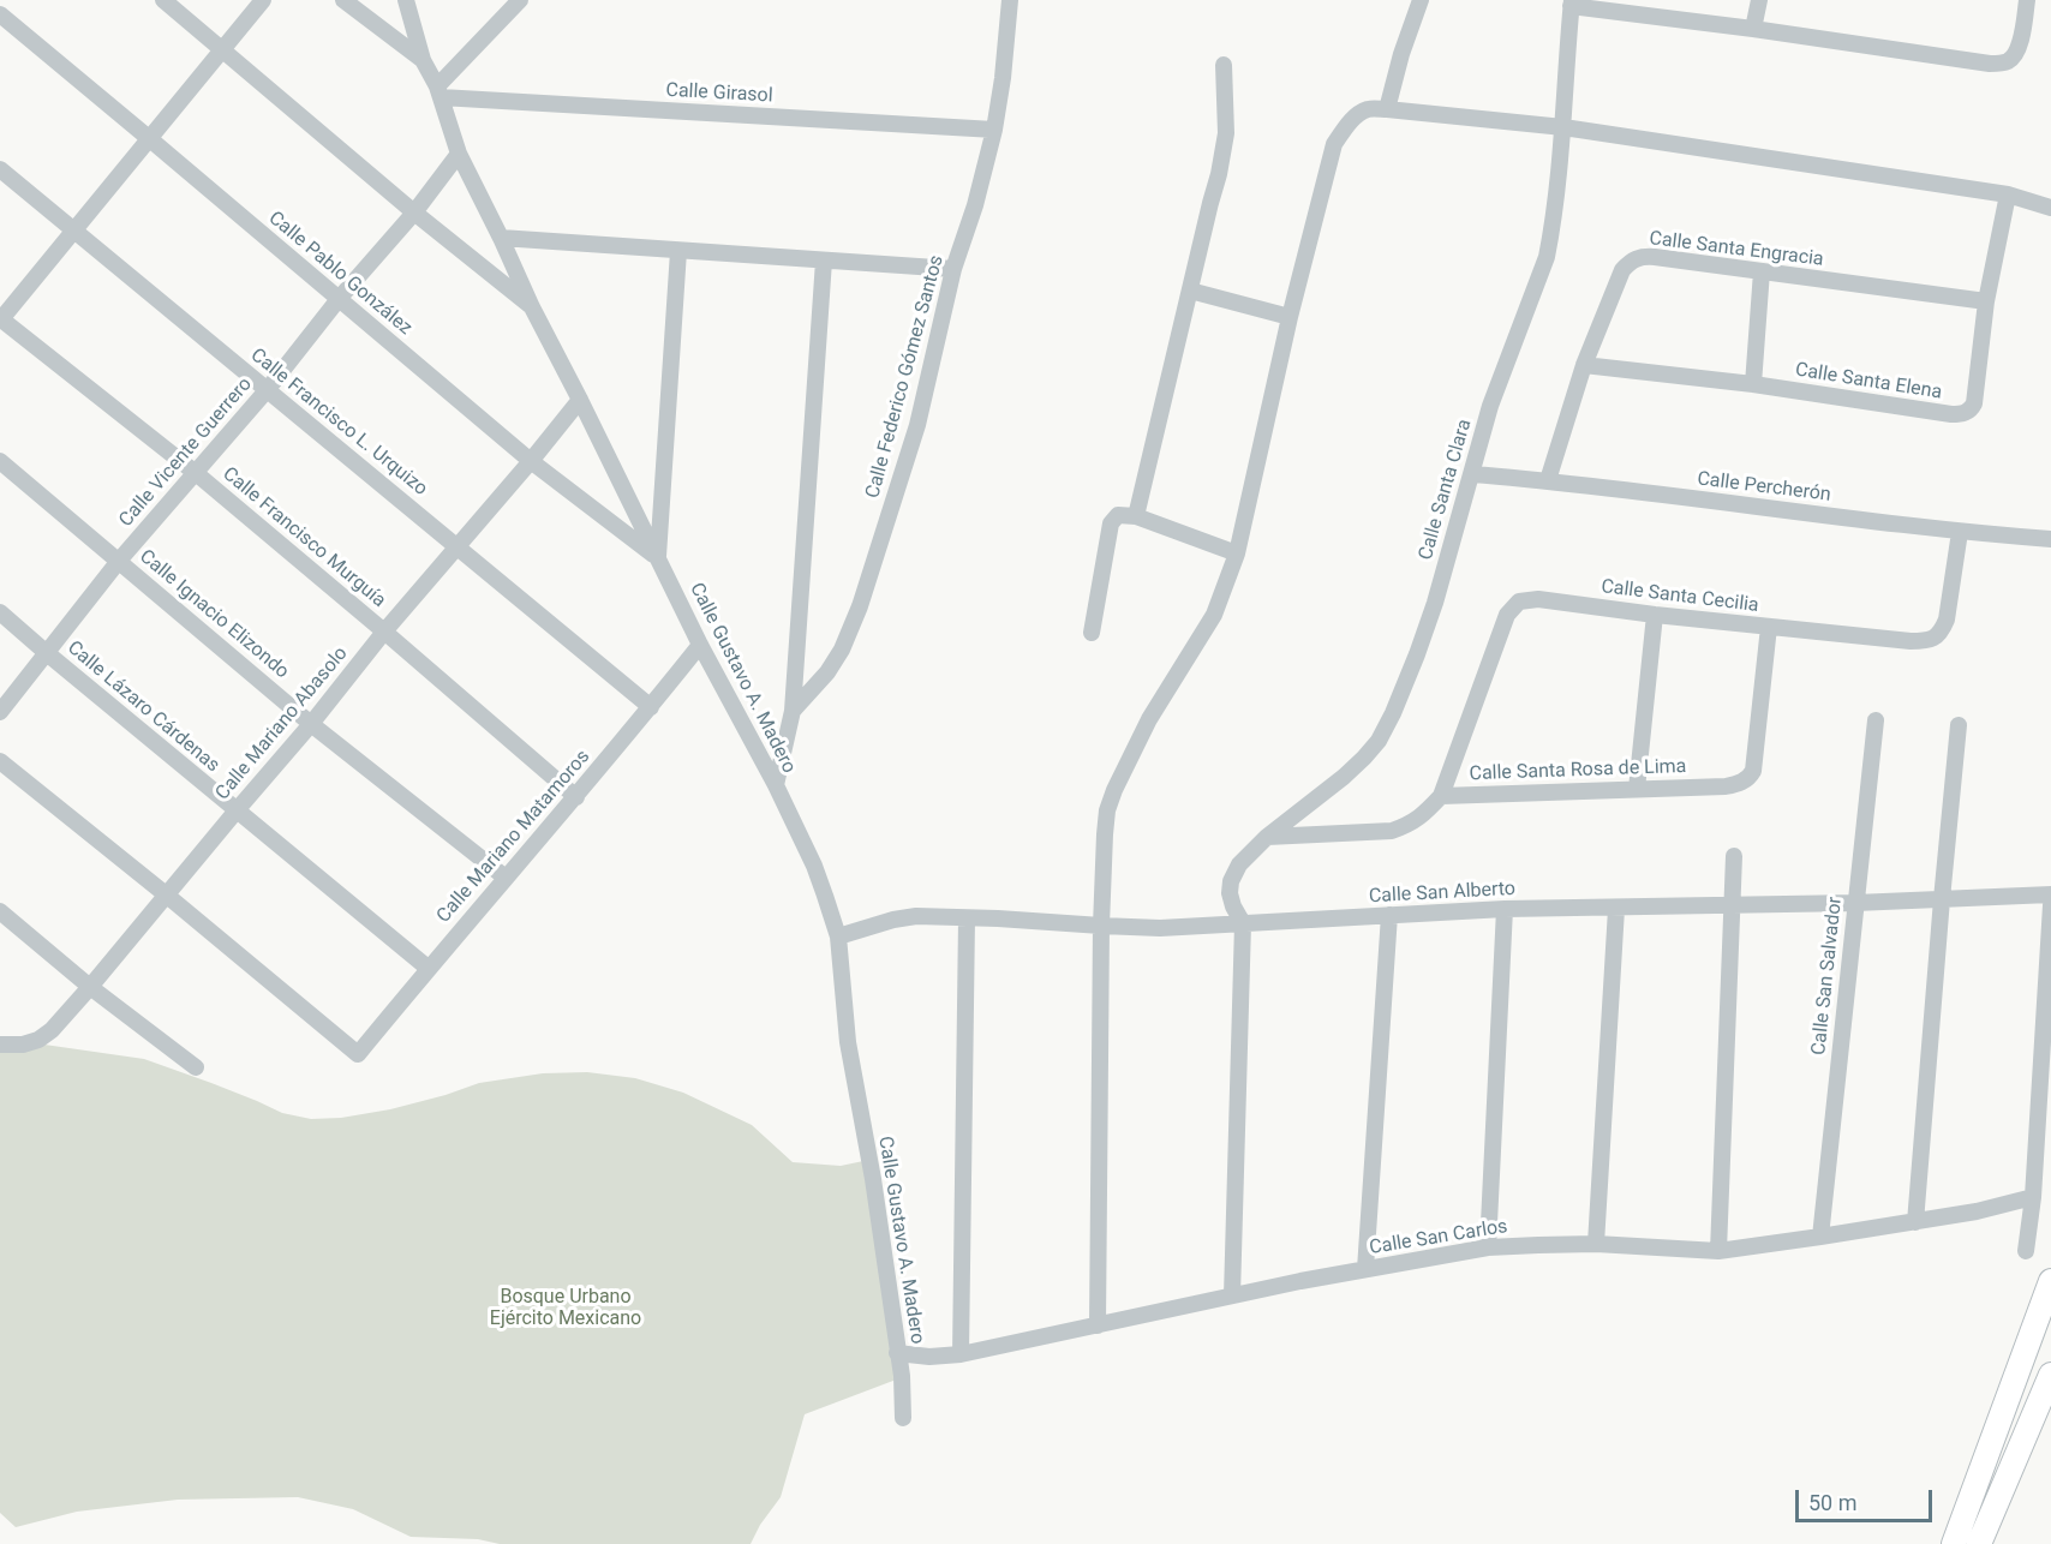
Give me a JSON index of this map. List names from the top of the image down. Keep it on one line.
{"streets":{"street":["Calle Girasol","Calle Santa Engracia","Calle Pablo González","Calle Federico Gómez Santos","Calle Santa Elena","Calle Francisco L. Urquizo","Calle Vicente Guerrero","Calle Percherón","Calle Santa Clara","Calle Francisco Murguía","Calle Santa Cecilia","Calle Ignacio Elizondo","Calle Gustavo A. Madero","Calle Lázaro Cárdenas","Calle Mariano Abasolo","Calle Santa Rosa de Lima","Calle Mariano Matamoros","Calle San Alberto","Calle San Salvador","Calle San Carlos"]},"crossings":[["Calle Girasol","Calle Federico Gómez Santos"],["Calle Girasol","Calle Gustavo A. Madero"],["Calle Santa Engracia","Calle Santa Elena"],["Calle Santa Engracia","Calle Percherón"],["Calle Pablo González","Calle Vicente Guerrero"],["Calle Pablo González","Calle Gustavo A. Madero"],["Calle Pablo González","Calle Mariano Abasolo"],["Calle Federico Gómez Santos","Calle Gustavo A. Madero"],["Calle Francisco L. Urquizo","Calle Vicente Guerrero"],["Calle Francisco L. Urquizo","Calle Mariano Abasolo"],["Calle Francisco L. Urquizo","Calle Mariano Matamoros"],["Calle Vicente Guerrero","Calle Francisco Murguía"],["Calle Vicente Guerrero","Calle Ignacio Elizondo"],["Calle Vicente Guerrero","Calle Gustavo A. Madero"],["Calle Vicente Guerrero","Calle Lázaro Cárdenas"],["Calle Percherón","Calle Santa Clara"],["Calle Percherón","Calle Santa Cecilia"],["Calle Santa Clara","Calle San Alberto"],["Calle Francisco Murguía","Calle Mariano Abasolo"],["Calle Francisco Murguía","Calle Mariano Matamoros"],["Calle Santa Cecilia","Calle Santa Rosa de Lima"],["Calle Ignacio Elizondo","Calle Mariano Abasolo"],["Calle Ignacio Elizondo","Calle Mariano Matamoros"],["Calle Gustavo A. Madero","Calle Mariano Abasolo"],["Calle Gustavo A. Madero","Calle Mariano Matamoros"],["Calle Gustavo A. Madero","Calle San Alberto"],["Calle Gustavo A. Madero","Calle San Carlos"],["Calle Lázaro Cárdenas","Calle Mariano Abasolo"],["Calle Lázaro Cárdenas","Calle Mariano Matamoros"],["Calle Mariano Abasolo","Calle Mariano Matamoros"],["Calle San Alberto","Calle San Salvador"],["Calle San Salvador","Calle San Carlos"]],"parks":["Bosque Urbano Ejército Mexicano"],"scale_bar":"50 m"}
